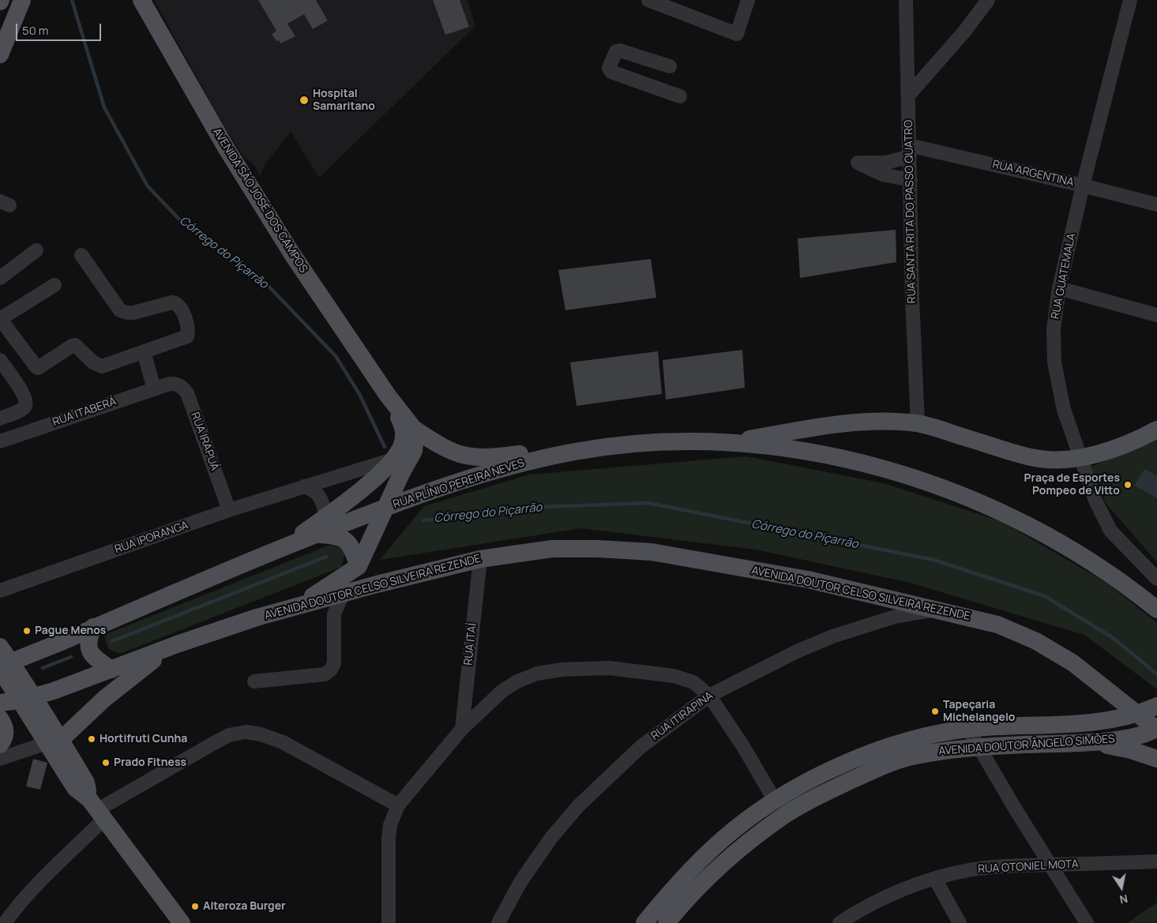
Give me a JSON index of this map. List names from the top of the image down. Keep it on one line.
{"streets":{"main road":["AVENIDA SÃO JOSÉ DOS CAMPOS","RUA PLÍNIO PEREIRA NEVES","AVENIDA DOUTOR CELSO SILVEIRA REZENDE","AVENIDA DOUTOR ÂNGELO SIMÕES"],"street":["RUA ARGENTINA","RUA SANTA RITA DO PASSO QUATRO","RUA GUATEMALA","RUA ITABERÁ","RUA IRAPUÁ","RUA IPORANGA","RUA ITAÍ","RUA ITIRAPINA","RUA OTONIEL MOTA"]},"crossings":[["RUA ARGENTINA","RUA SANTA RITA DO PASSO QUATRO"],["RUA ARGENTINA","RUA GUATEMALA"],["AVENIDA SÃO JOSÉ DOS CAMPOS","RUA PLÍNIO PEREIRA NEVES"],["AVENIDA SÃO JOSÉ DOS CAMPOS","RUA IPORANGA"],["RUA ITABERÁ","RUA IRAPUÁ"],["RUA IRAPUÁ","RUA IPORANGA"],["AVENIDA DOUTOR CELSO SILVEIRA REZENDE","RUA ITAÍ"],["AVENIDA DOUTOR CELSO SILVEIRA REZENDE","RUA ITIRAPINA"],["AVENIDA DOUTOR CELSO SILVEIRA REZENDE","AVENIDA DOUTOR ÂNGELO SIMÕES"]],"water":["Córrego do Piçarrão"],"places":["Hospital Samaritano","Praça de Esportes Pompeo de Vitto","Pague Menos","Tapeçaria Michelangelo","Hortifruti Cunha","Prado Fitness","Alteroza Burger"],"scale_bar":"50 m","north":"bottom"}
